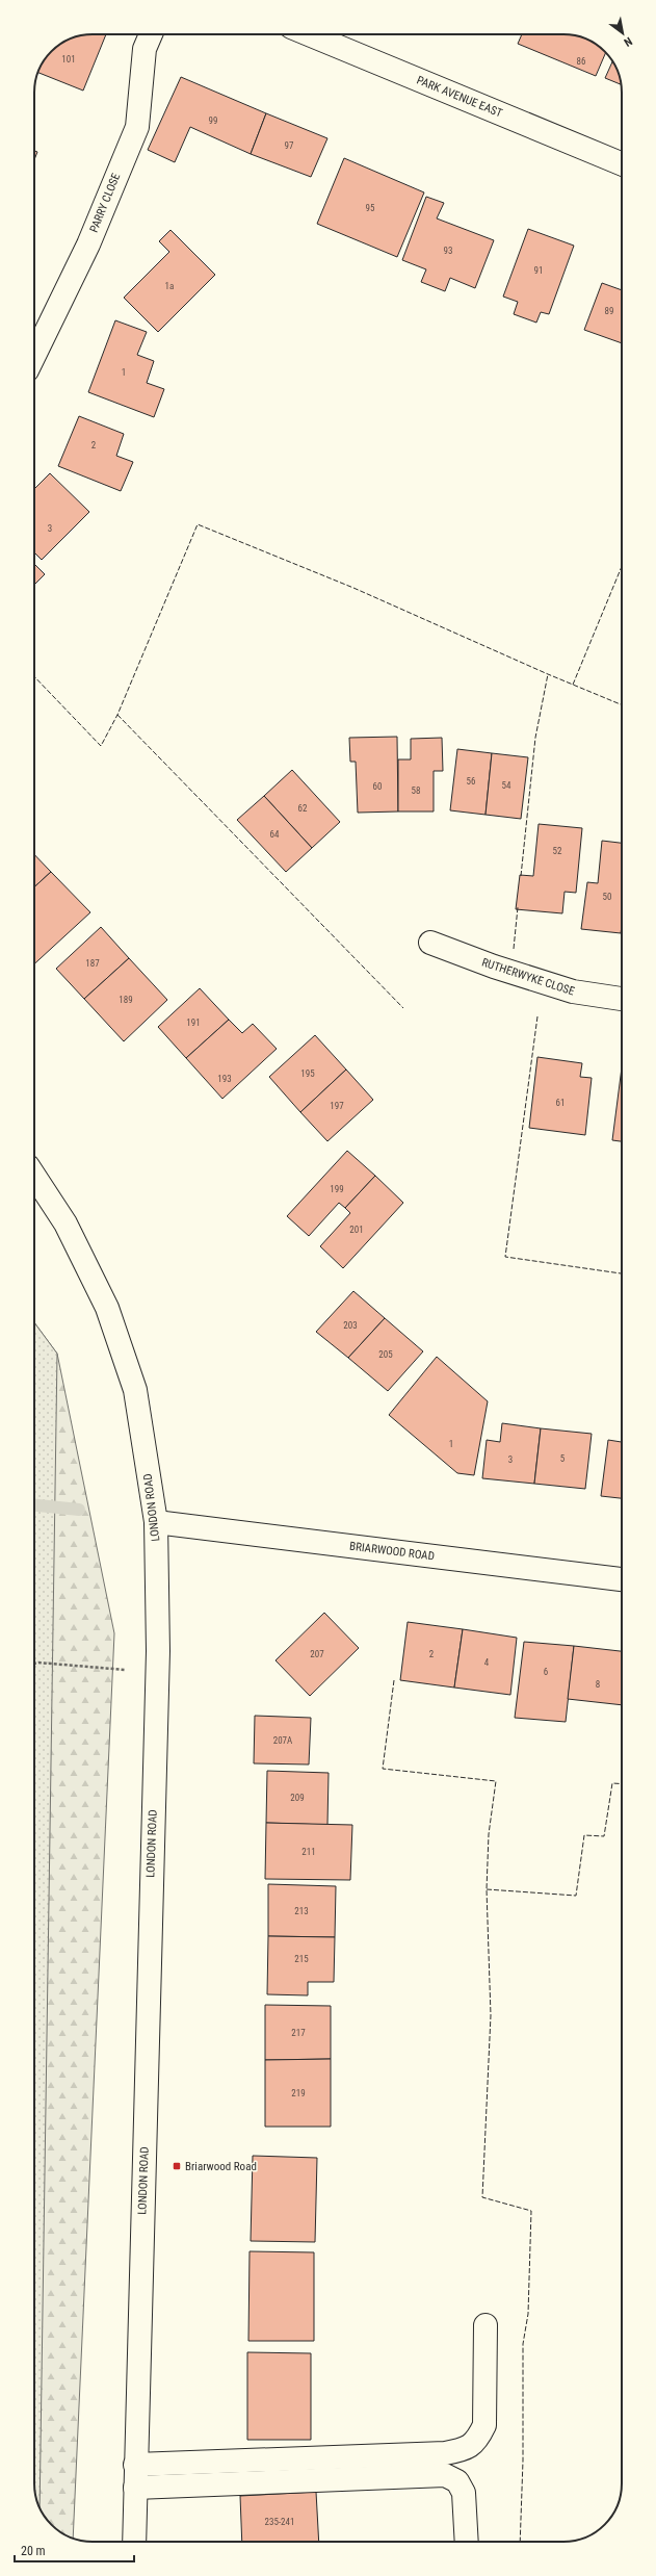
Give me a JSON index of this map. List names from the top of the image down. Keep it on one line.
{"streets":{"main road":["PARK AVENUE EAST","PARRY CLOSE","RUTHERWYKE CLOSE","LONDON ROAD","BRIARWOOD ROAD"]},"crossings":[["LONDON ROAD","BRIARWOOD ROAD"]],"places":{"transit":["Briarwood Road"]},"house_numbers":["101","86","99","97","95","93","91","1a","89","1","2","3","56","54","60","58","62","64","52","50","187","189","191","195","193","61","197","199","201","203","205","1","5","3","207","2","4","6","8","207A","209","211","213","215","217","219","235-241"],"scale_bar":"20 m","north":"bottom right"}
